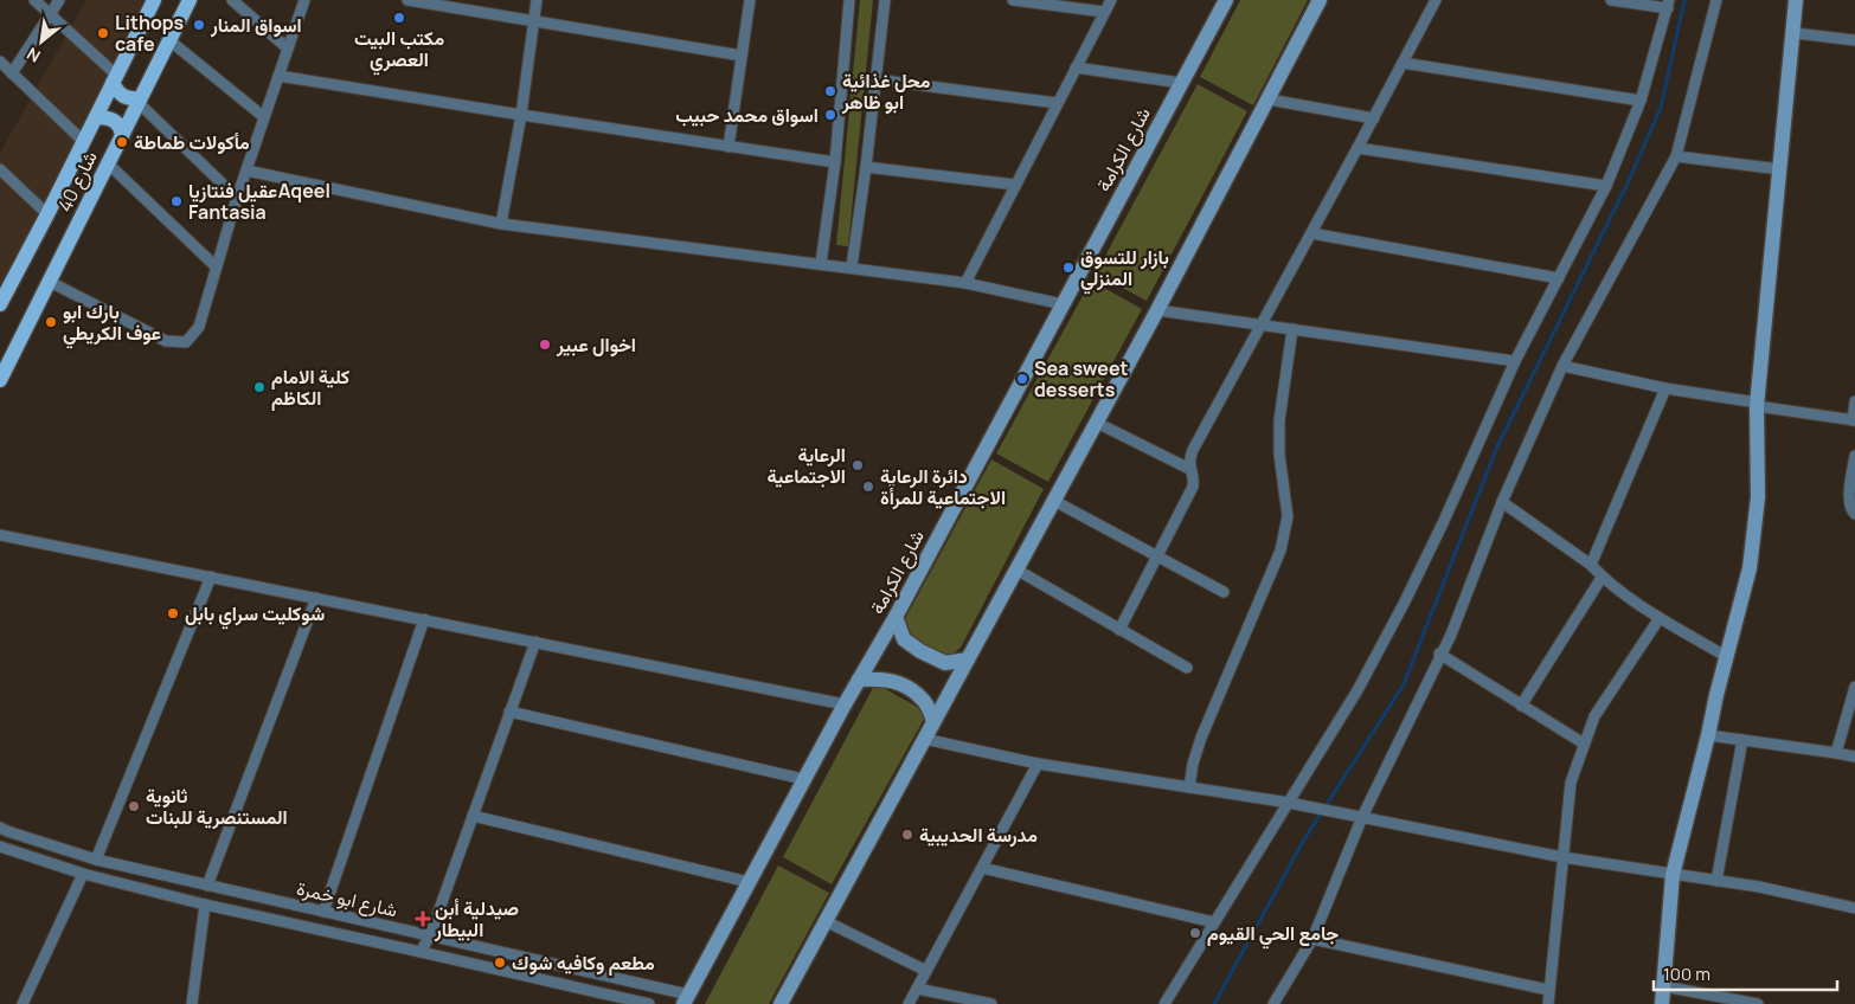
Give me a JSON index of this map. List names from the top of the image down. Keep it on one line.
{"streets":{"main road":["شارع 40"],"street":["شارع الكرامة","شارع ابو خمرة"]},"crossings":[["شارع الكرامة","شارع ابو خمرة"]],"places":{"other":["مكتب البيت العصري","اسواق المنار","Lithops cafe","محل غذائية ابو ظاهر","اسواق محمد حبيب","مأكولات طماطة","عقيل فنتازياAqeel Fantasia","بازار للتسوق المنزلي","بارك ابو عوف الكريطي","اخوال عبير","Sea sweet desserts","كلية الامام الكاظم","الرعاية الاجتماعية","دائرة الرعاية الاجتماعية للمرأة","شوكليت سراي بابل","ثانوية المستنصرية للبنات","مدرسة الحديبية","جامع الحي القيوم","مطعم وكافيه شوك"],"health":["صيدلية أبن البيطار"]},"scale_bar":"100 m","north":"bottom left"}
